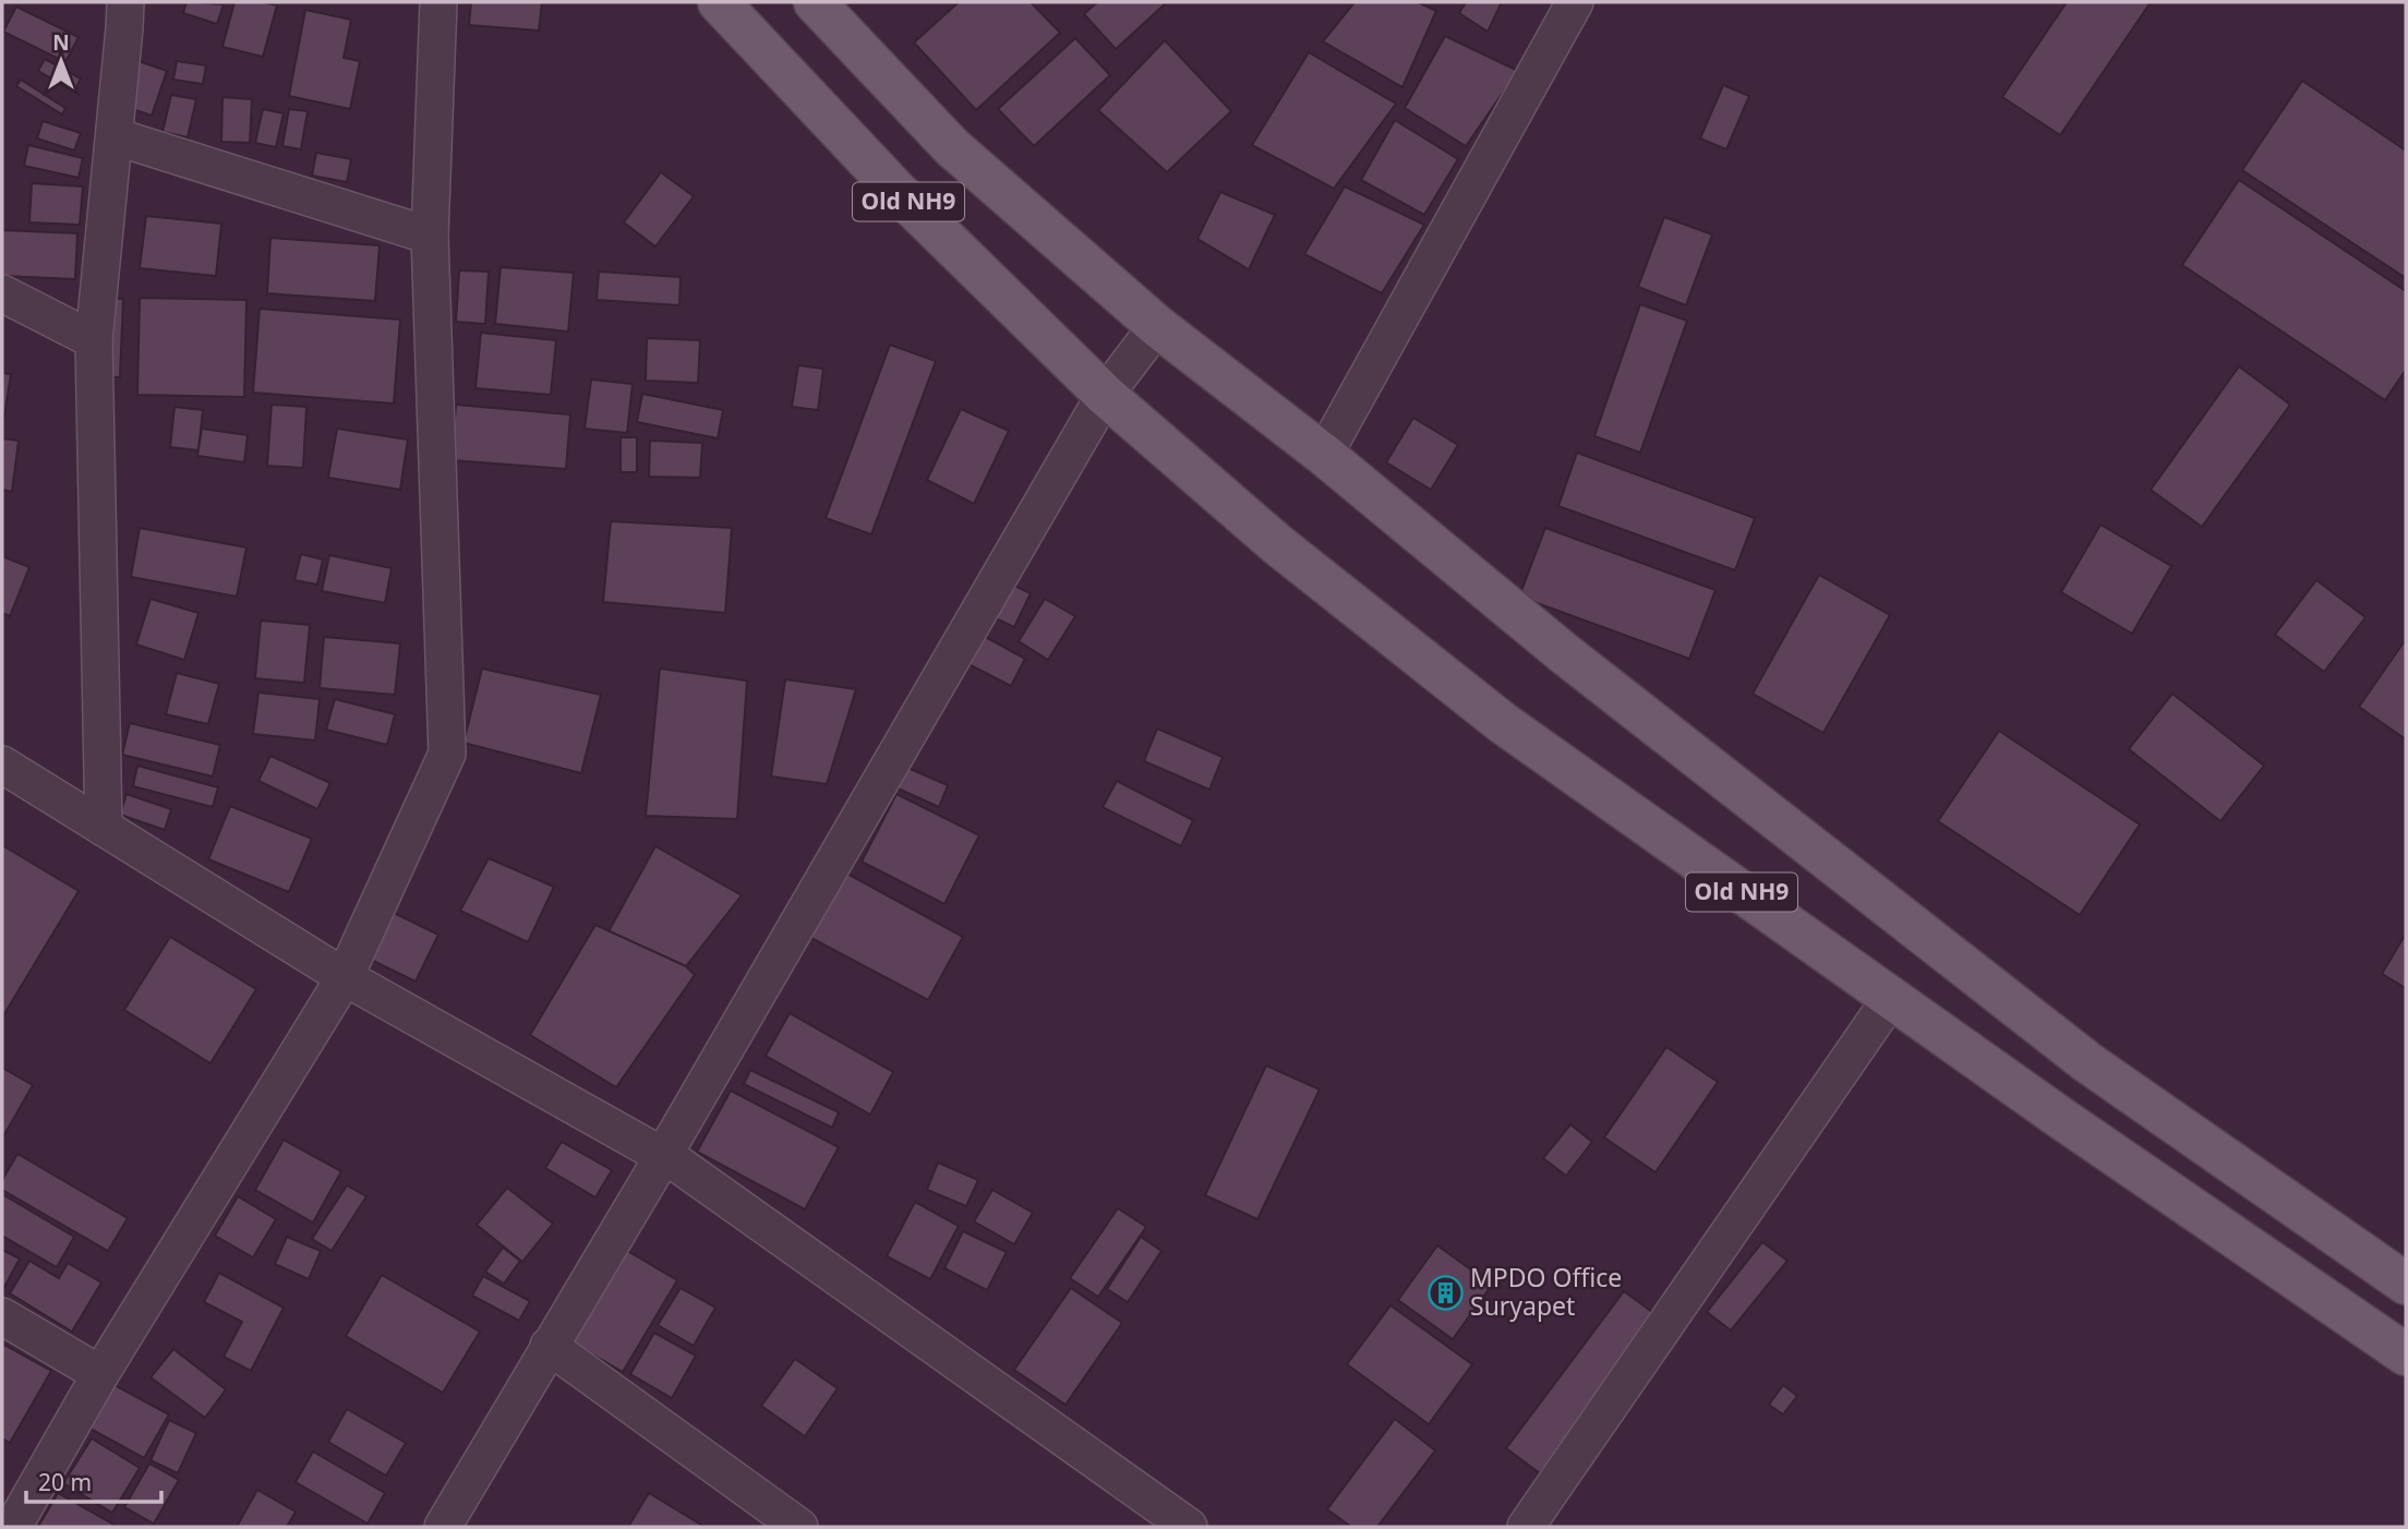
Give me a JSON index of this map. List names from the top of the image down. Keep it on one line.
{"streets":{"main road":["Old NH9"]},"places":{"building":["MPDO Office Suryapet"]},"scale_bar":"20 m","north":"top"}
